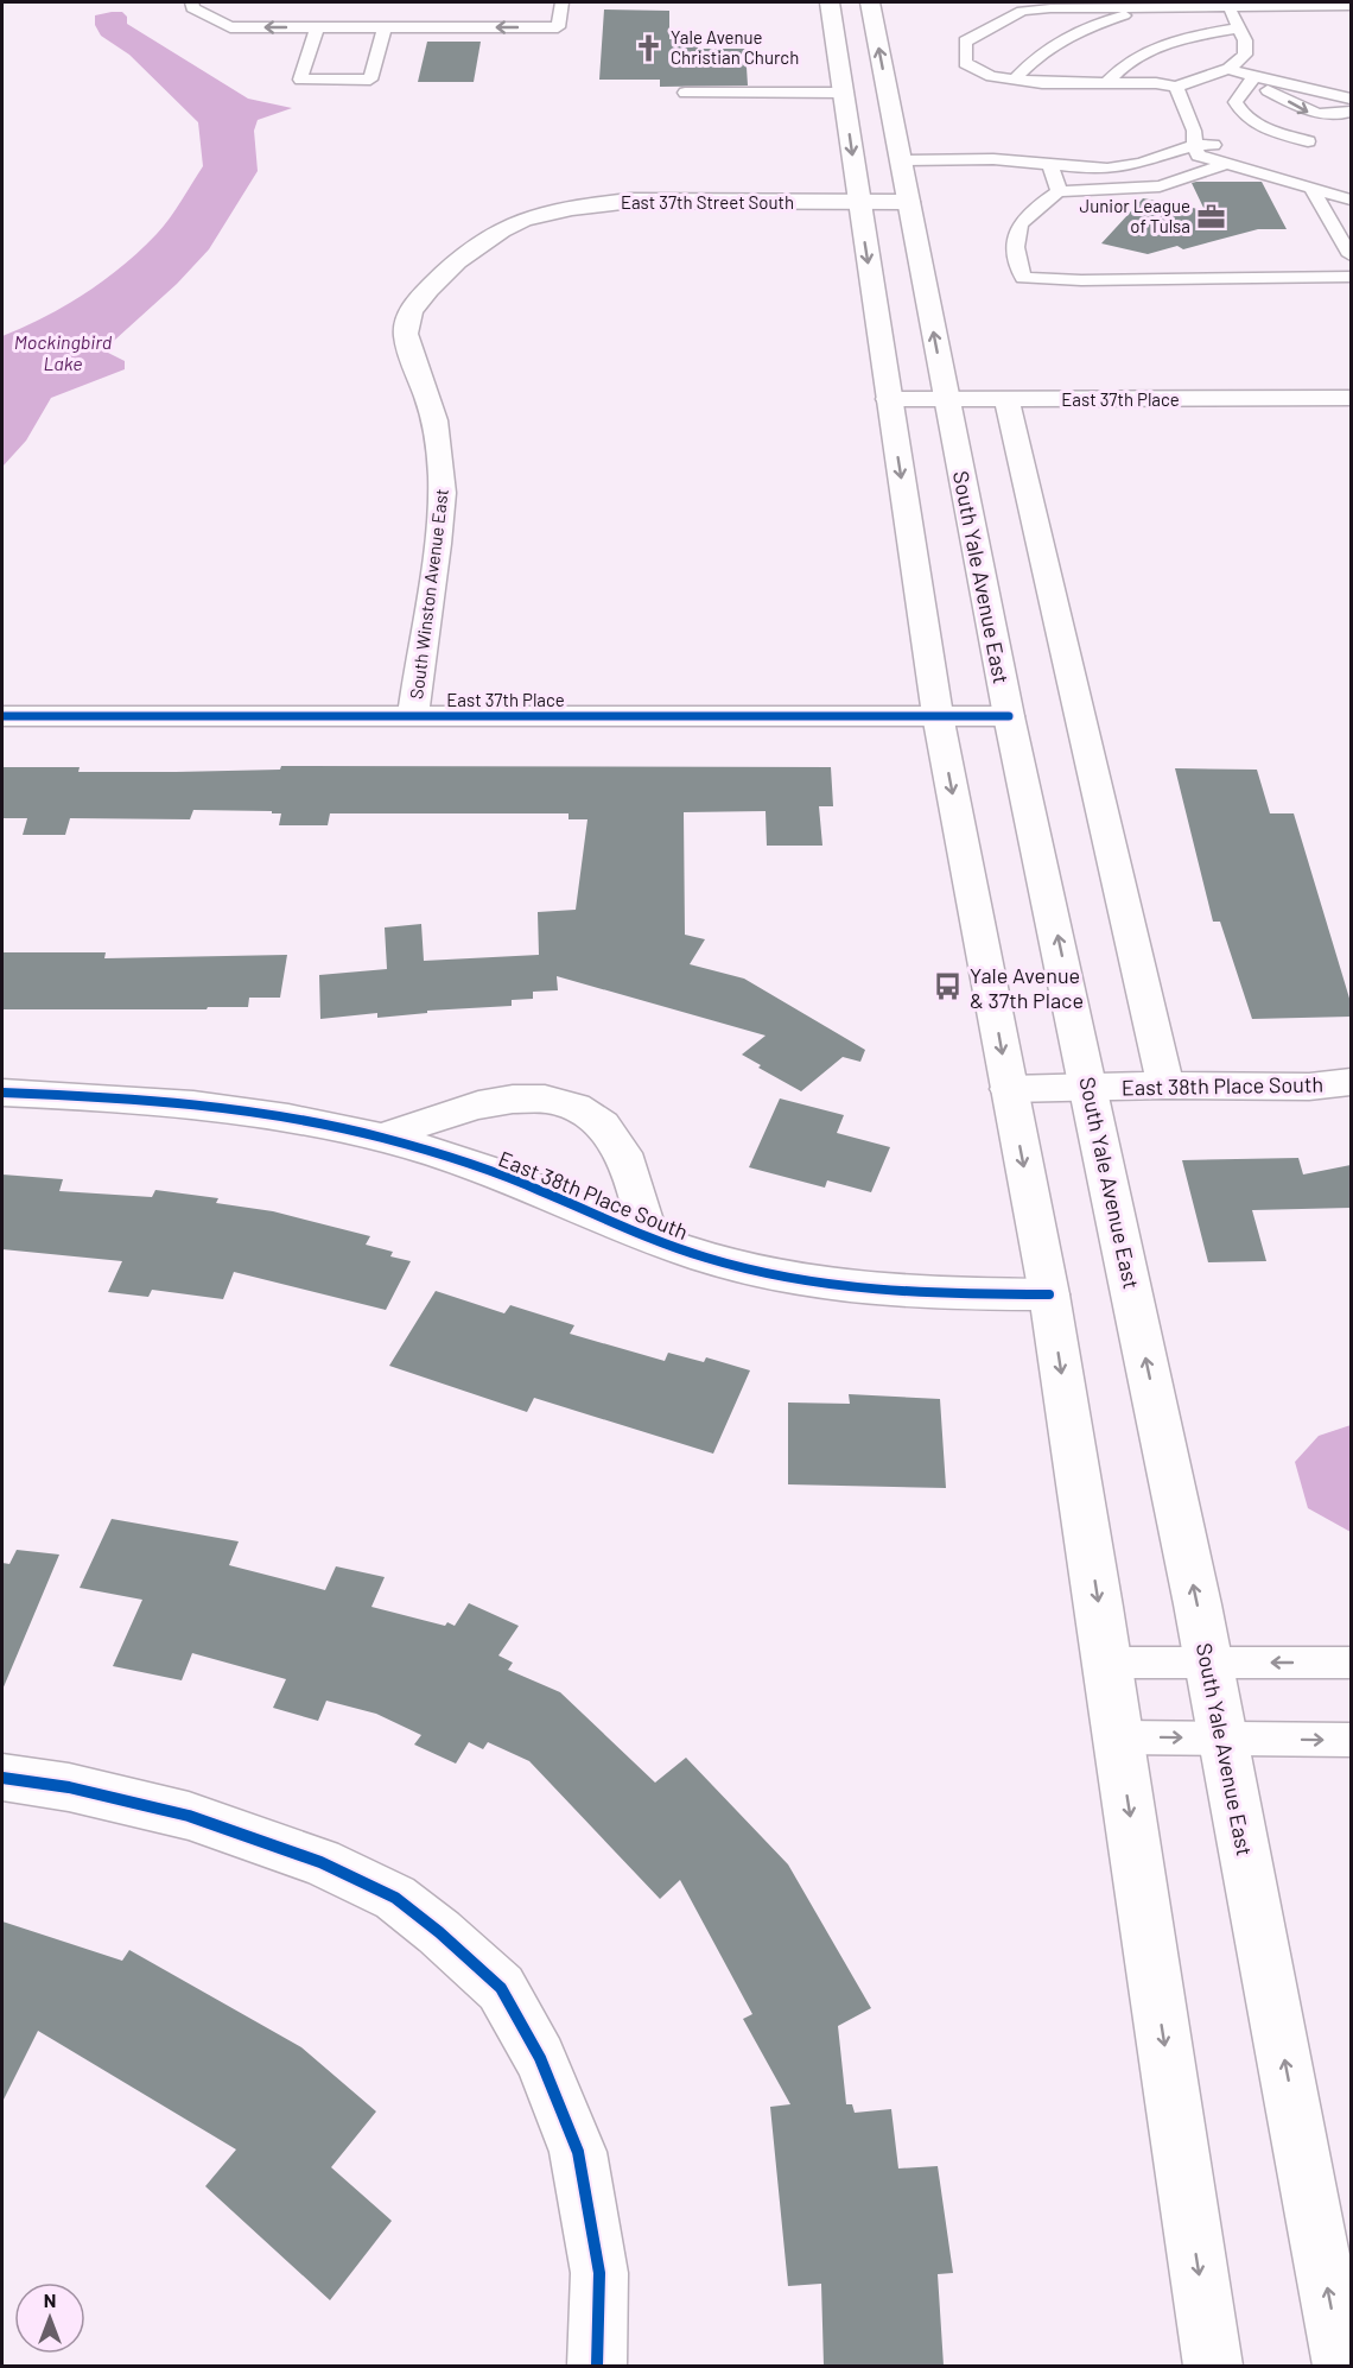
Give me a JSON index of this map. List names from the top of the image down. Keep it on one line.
{"streets":{"main road":["East 37th Street South","East 37th Place","South Yale Avenue East","South Winston Avenue East","East 38th Place South"]},"crossings":[["East 37th Street South","South Yale Avenue East"],["East 37th Street South","South Winston Avenue East"],["East 37th Place","South Yale Avenue East"],["East 37th Place","South Winston Avenue East"],["South Yale Avenue East","East 38th Place South"]],"water":["Mockingbird Lake"],"places":{"church":["Yale Avenue Christian Church"],"office":["Junior League of Tulsa"],"bus stop":["Yale Avenue & 37th Place"]},"north":"top"}
